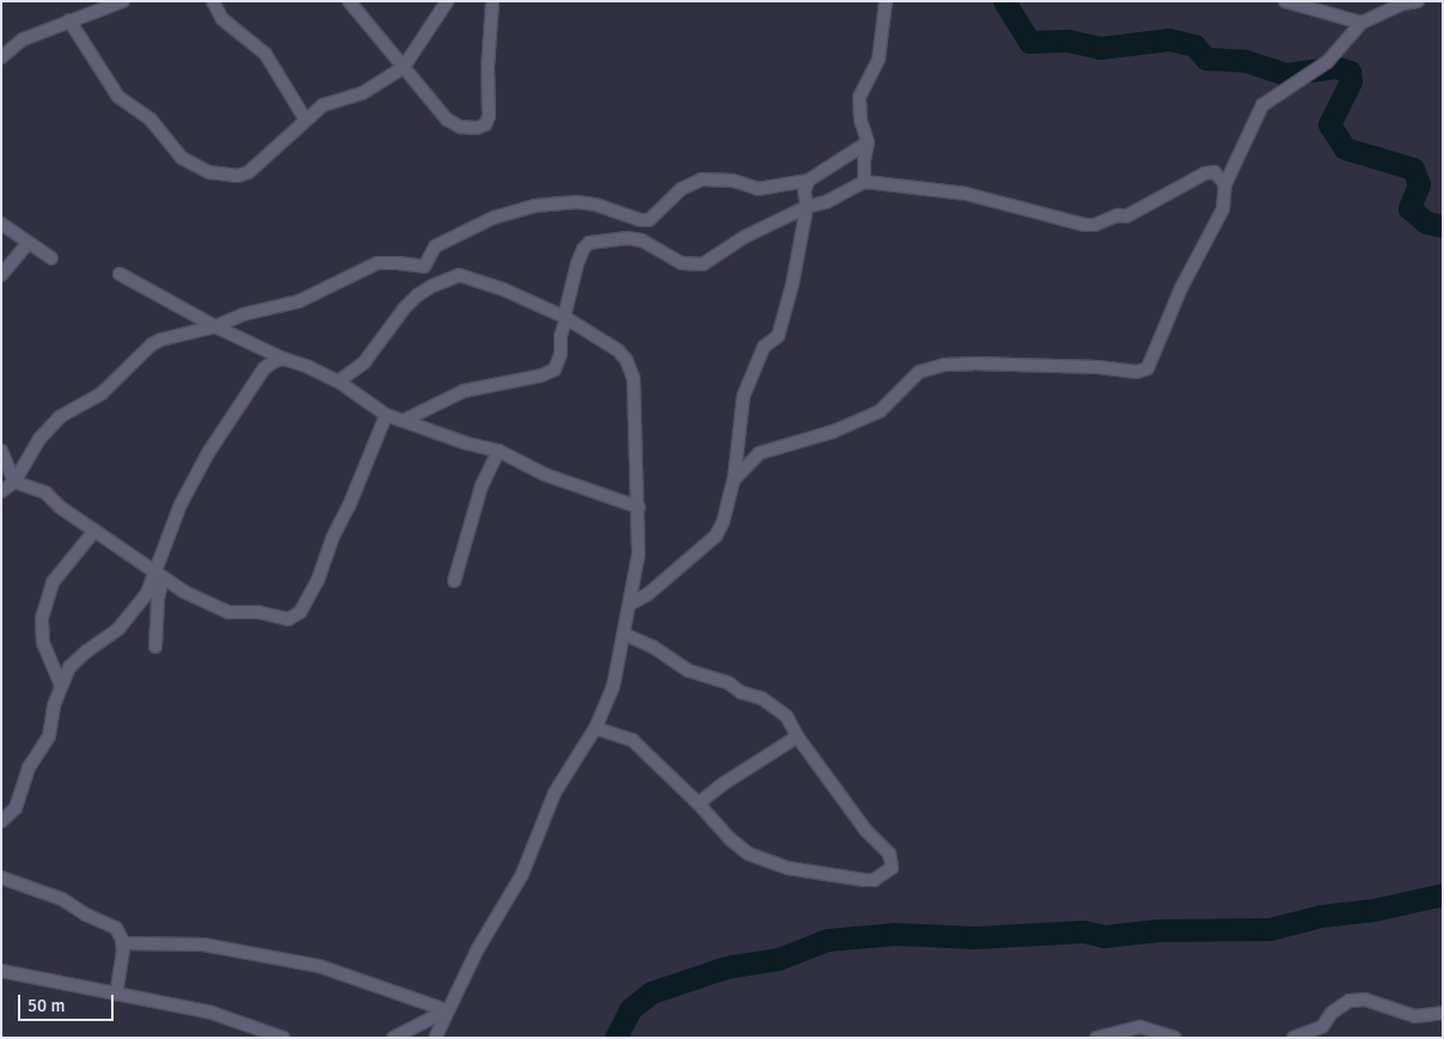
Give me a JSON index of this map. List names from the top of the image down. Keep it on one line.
{"scale_bar":"50 m"}
